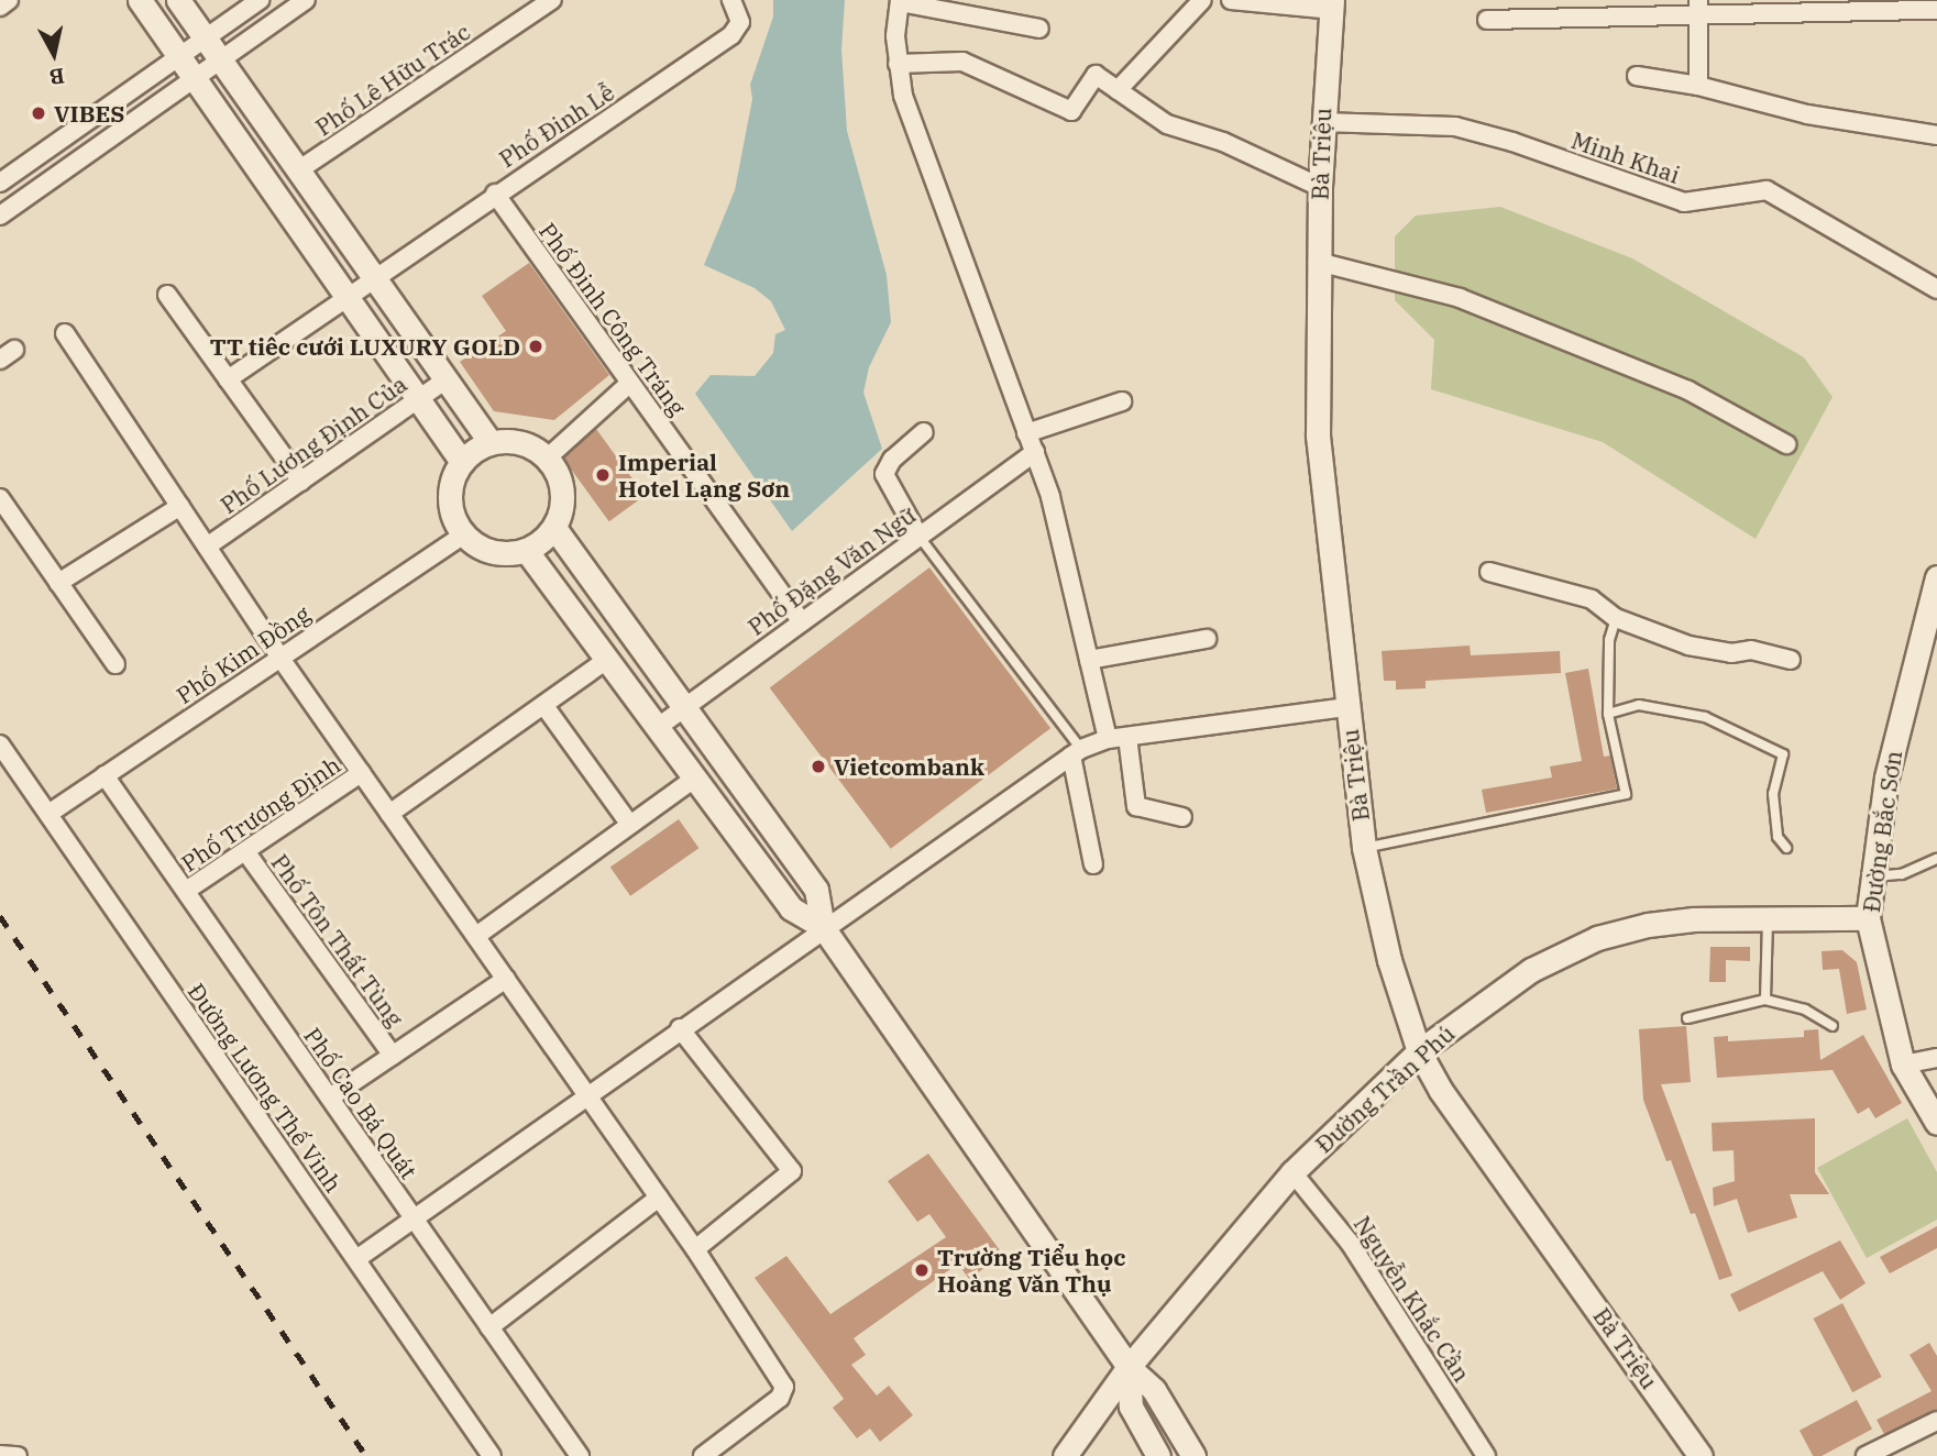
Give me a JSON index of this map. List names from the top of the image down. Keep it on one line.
{"streets":{"street":["Phố Lê Hữu Trác","Phố Đinh Lễ","Bà Triệu","Minh Khai","Phố Đinh Công Tráng","Phố Lương Định Của","Phố Đặng Văn Ngữ","Phố Kim Đồng","Phố Trương Định","Đường Bắc Sơn","Phố Tôn Thất Tùng","Đường Lương Thế Vinh","Đường Trần Phú","Phố Cao Bá Quát","Nguyễn Khắc Cần"]},"crossings":[["Phố Đinh Lễ","Phố Đinh Công Tráng"],["Bà Triệu","Minh Khai"],["Bà Triệu","Đường Trần Phú"],["Phố Đinh Công Tráng","Phố Đặng Văn Ngữ"],["Phố Kim Đồng","Đường Lương Thế Vinh"],["Phố Kim Đồng","Phố Cao Bá Quát"],["Phố Trương Định","Phố Tôn Thất Tùng"],["Phố Trương Định","Phố Cao Bá Quát"],["Đường Bắc Sơn","Đường Trần Phú"],["Đường Trần Phú","Nguyễn Khắc Cần"]],"places":["VIBES","TT tiêc cưới LUXURY GOLD","Imperial Hotel Lạng Sơn","Vietcombank","Trường Tiểu học Hoàng Văn Thụ"],"north":"bottom"}
